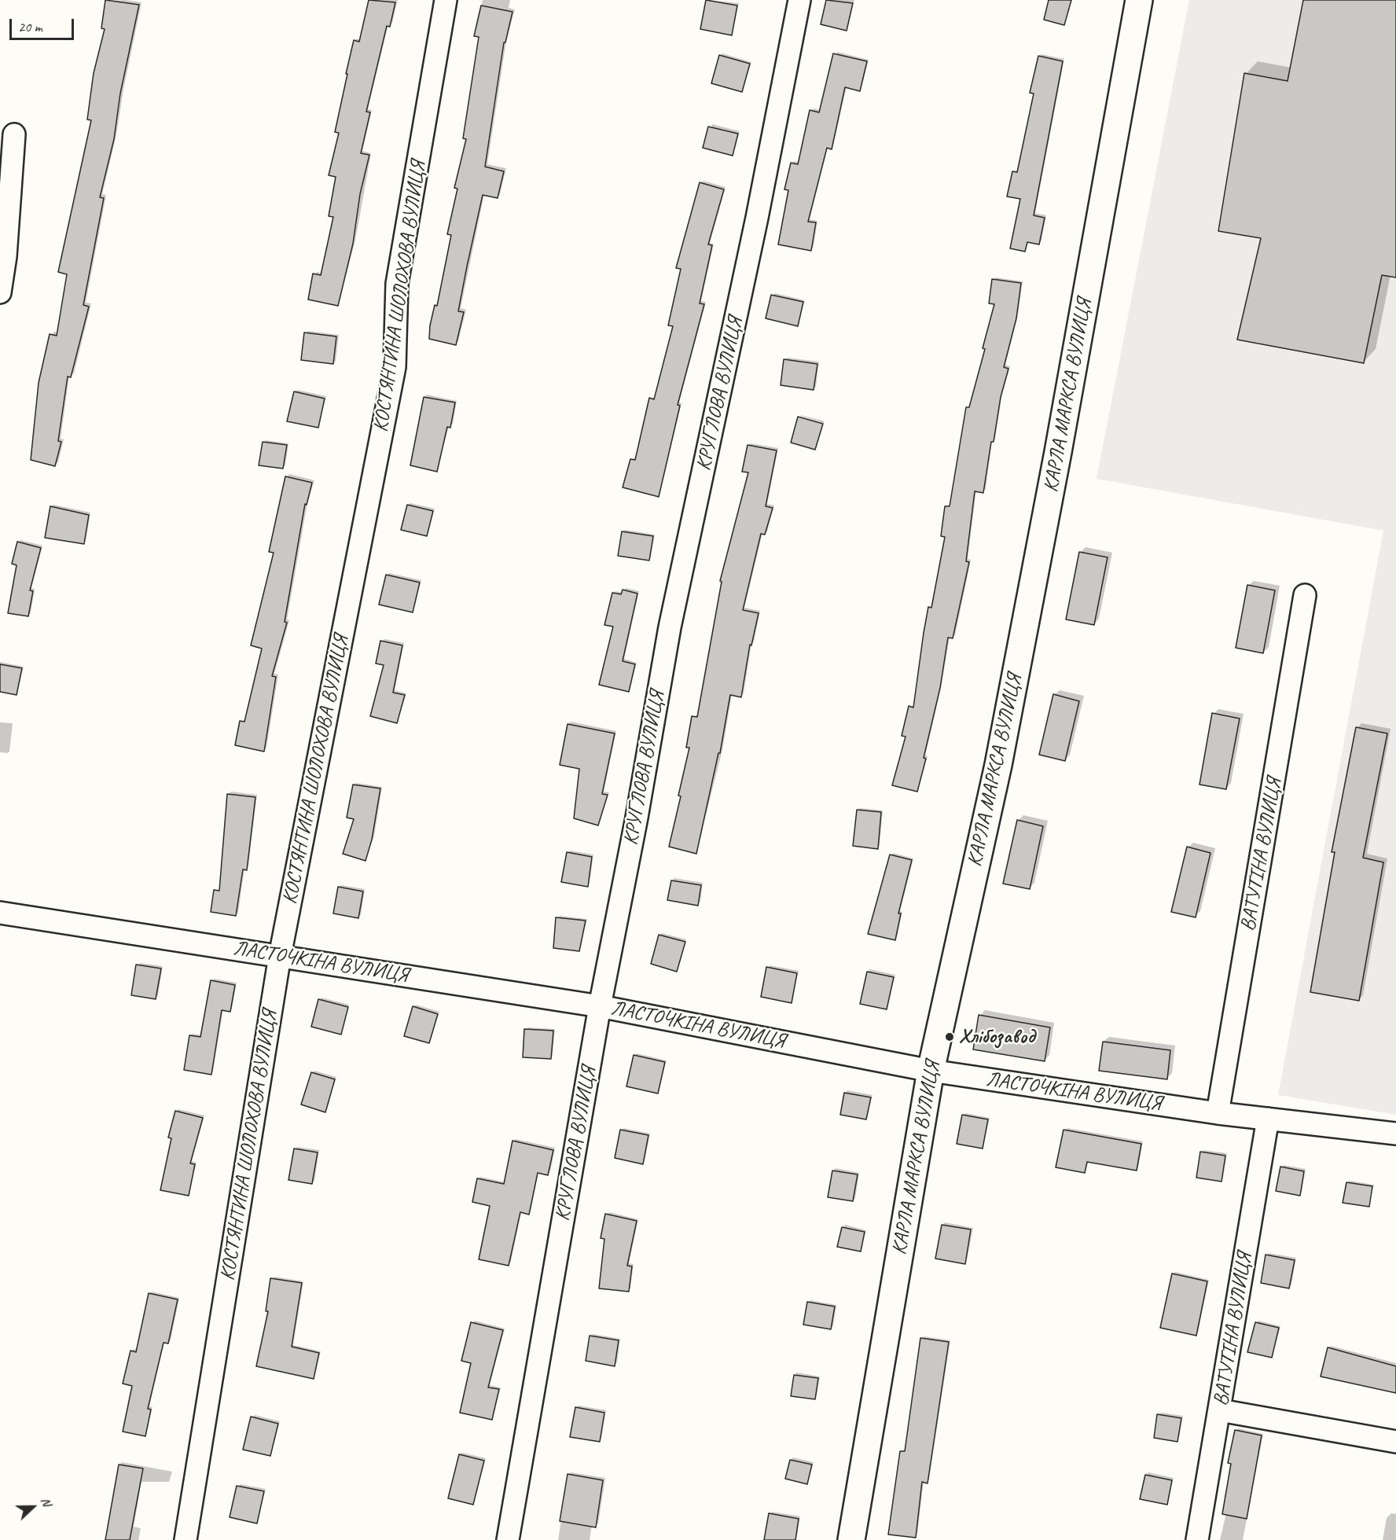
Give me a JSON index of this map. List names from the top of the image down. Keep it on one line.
{"streets":{"street":["КОСТЯНТИНА ШОЛОХОВА ВУЛИЦЯ","КРУГЛОВА ВУЛИЦЯ","КАРЛА МАРКСА ВУЛИЦЯ","ВАТУТІНА ВУЛИЦЯ","ЛАСТОЧКІНА ВУЛИЦЯ"]},"crossings":[["КОСТЯНТИНА ШОЛОХОВА ВУЛИЦЯ","ЛАСТОЧКІНА ВУЛИЦЯ"],["КРУГЛОВА ВУЛИЦЯ","ЛАСТОЧКІНА ВУЛИЦЯ"],["КАРЛА МАРКСА ВУЛИЦЯ","ЛАСТОЧКІНА ВУЛИЦЯ"],["ВАТУТІНА ВУЛИЦЯ","ЛАСТОЧКІНА ВУЛИЦЯ"]],"places":["Хлібозавод"],"scale_bar":"20 m","north":"right"}
